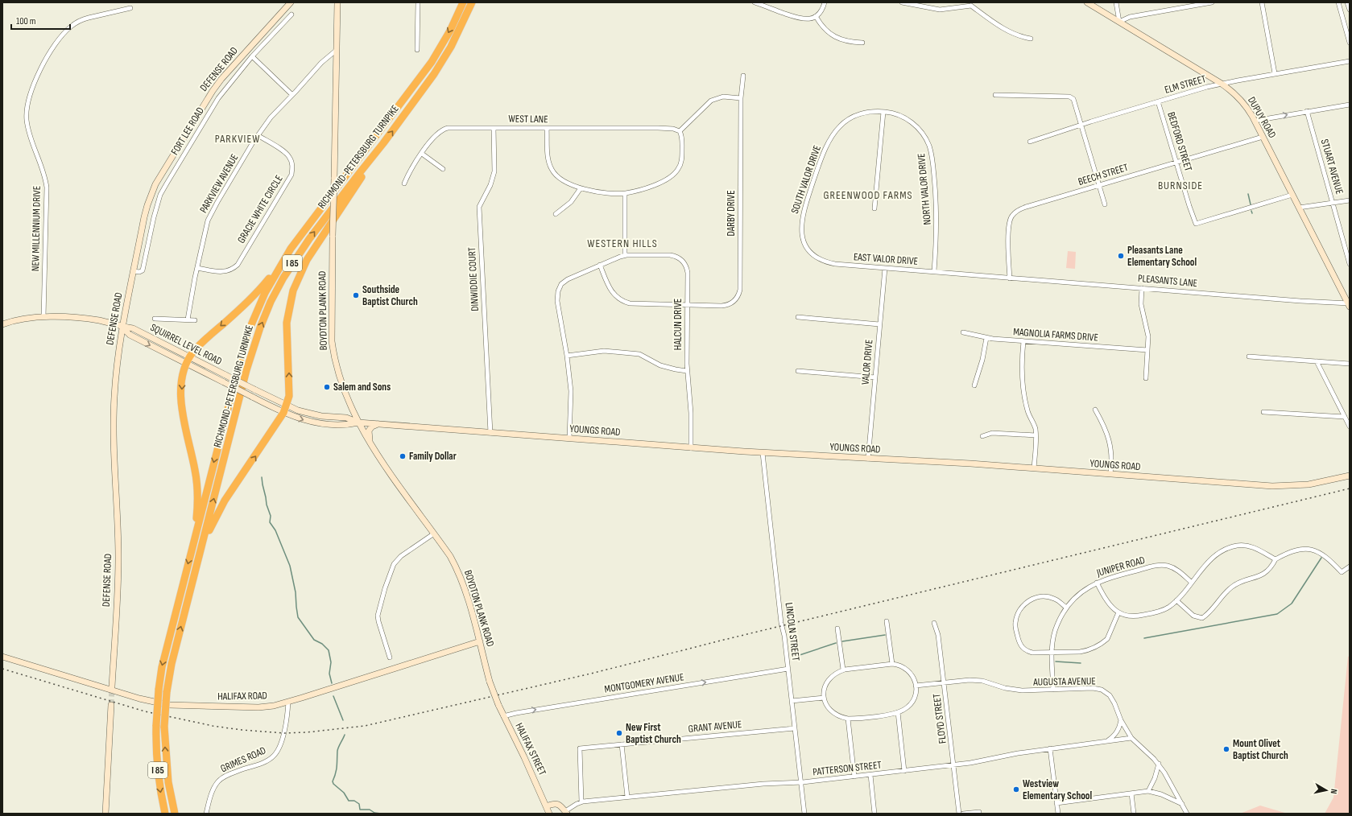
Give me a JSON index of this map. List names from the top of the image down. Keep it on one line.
{"streets":{"highway":["RICHMOND-PETERSBURG TURNPIKE","I 85"],"street":["DEFENSE ROAD","ELM STREET","DUPUY ROAD","WEST LANE","FORT LEE ROAD","BEDFORD STREET","STUART AVENUE","BEECH STREET","SOUTH VALOR DRIVE","PARKVIEW AVENUE","NORTH VALOR DRIVE","GRACIE WHITE CIRCLE","DARBY DRIVE","NEW MILLENNIUM DRIVE","EAST VALOR DRIVE","DINWIDDIE COURT","PLEASANTS LANE","BOYDTON PLANK ROAD","HALCUN DRIVE","MAGNOLIA FARMS DRIVE","SQUIRREL LEVEL ROAD","VALOR DRIVE","YOUNGS ROAD","JUNIPER ROAD","LINCOLN STREET","AUGUSTA AVENUE","MONTGOMERY AVENUE","HALIFAX ROAD","FLOYD STREET","GRANT AVENUE","HALIFAX STREET","GRIMES ROAD","PATTERSON STREET"]},"crossings":[["DEFENSE ROAD","FORT LEE ROAD"],["DEFENSE ROAD","SQUIRREL LEVEL ROAD"],["ELM STREET","DUPUY ROAD"],["ELM STREET","BEDFORD STREET"],["DUPUY ROAD","BEDFORD STREET"],["DUPUY ROAD","BEECH STREET"],["DUPUY ROAD","PLEASANTS LANE"],["WEST LANE","DINWIDDIE COURT"],["BEDFORD STREET","BEECH STREET"],["BEECH STREET","PLEASANTS LANE"],["SOUTH VALOR DRIVE","NORTH VALOR DRIVE"],["SOUTH VALOR DRIVE","EAST VALOR DRIVE"],["PARKVIEW AVENUE","GRACIE WHITE CIRCLE"],["PARKVIEW AVENUE","BOYDTON PLANK ROAD"],["NORTH VALOR DRIVE","EAST VALOR DRIVE"],["DARBY DRIVE","HALCUN DRIVE"],["NEW MILLENNIUM DRIVE","SQUIRREL LEVEL ROAD"],["EAST VALOR DRIVE","PLEASANTS LANE"],["EAST VALOR DRIVE","VALOR DRIVE"],["DINWIDDIE COURT","YOUNGS ROAD"],["BOYDTON PLANK ROAD","SQUIRREL LEVEL ROAD"],["BOYDTON PLANK ROAD","YOUNGS ROAD"],["BOYDTON PLANK ROAD","HALIFAX ROAD"],["BOYDTON PLANK ROAD","HALIFAX STREET"],["HALCUN DRIVE","YOUNGS ROAD"],["SQUIRREL LEVEL ROAD","YOUNGS ROAD"],["VALOR DRIVE","YOUNGS ROAD"],["YOUNGS ROAD","LINCOLN STREET"],["JUNIPER ROAD","AUGUSTA AVENUE"],["LINCOLN STREET","MONTGOMERY AVENUE"],["LINCOLN STREET","GRANT AVENUE"],["LINCOLN STREET","PATTERSON STREET"],["AUGUSTA AVENUE","FLOYD STREET"],["AUGUSTA AVENUE","PATTERSON STREET"],["MONTGOMERY AVENUE","HALIFAX STREET"],["HALIFAX ROAD","GRIMES ROAD"],["FLOYD STREET","PATTERSON STREET"],["GRANT AVENUE","PATTERSON STREET"]],"one_way":["MONTGOMERY AVENUE"],"districts":["PARKVIEW","BURNSIDE","GREENWOOD FARMS","WESTERN HILLS"],"places":["Pleasants Lane Elementary School","Southside Baptist Church","Salem and Sons","Family Dollar","New First Baptist Church","Mount Olivet Baptist Church","Westview Elementary School"],"scale_bar":"100 m","north":"right"}
